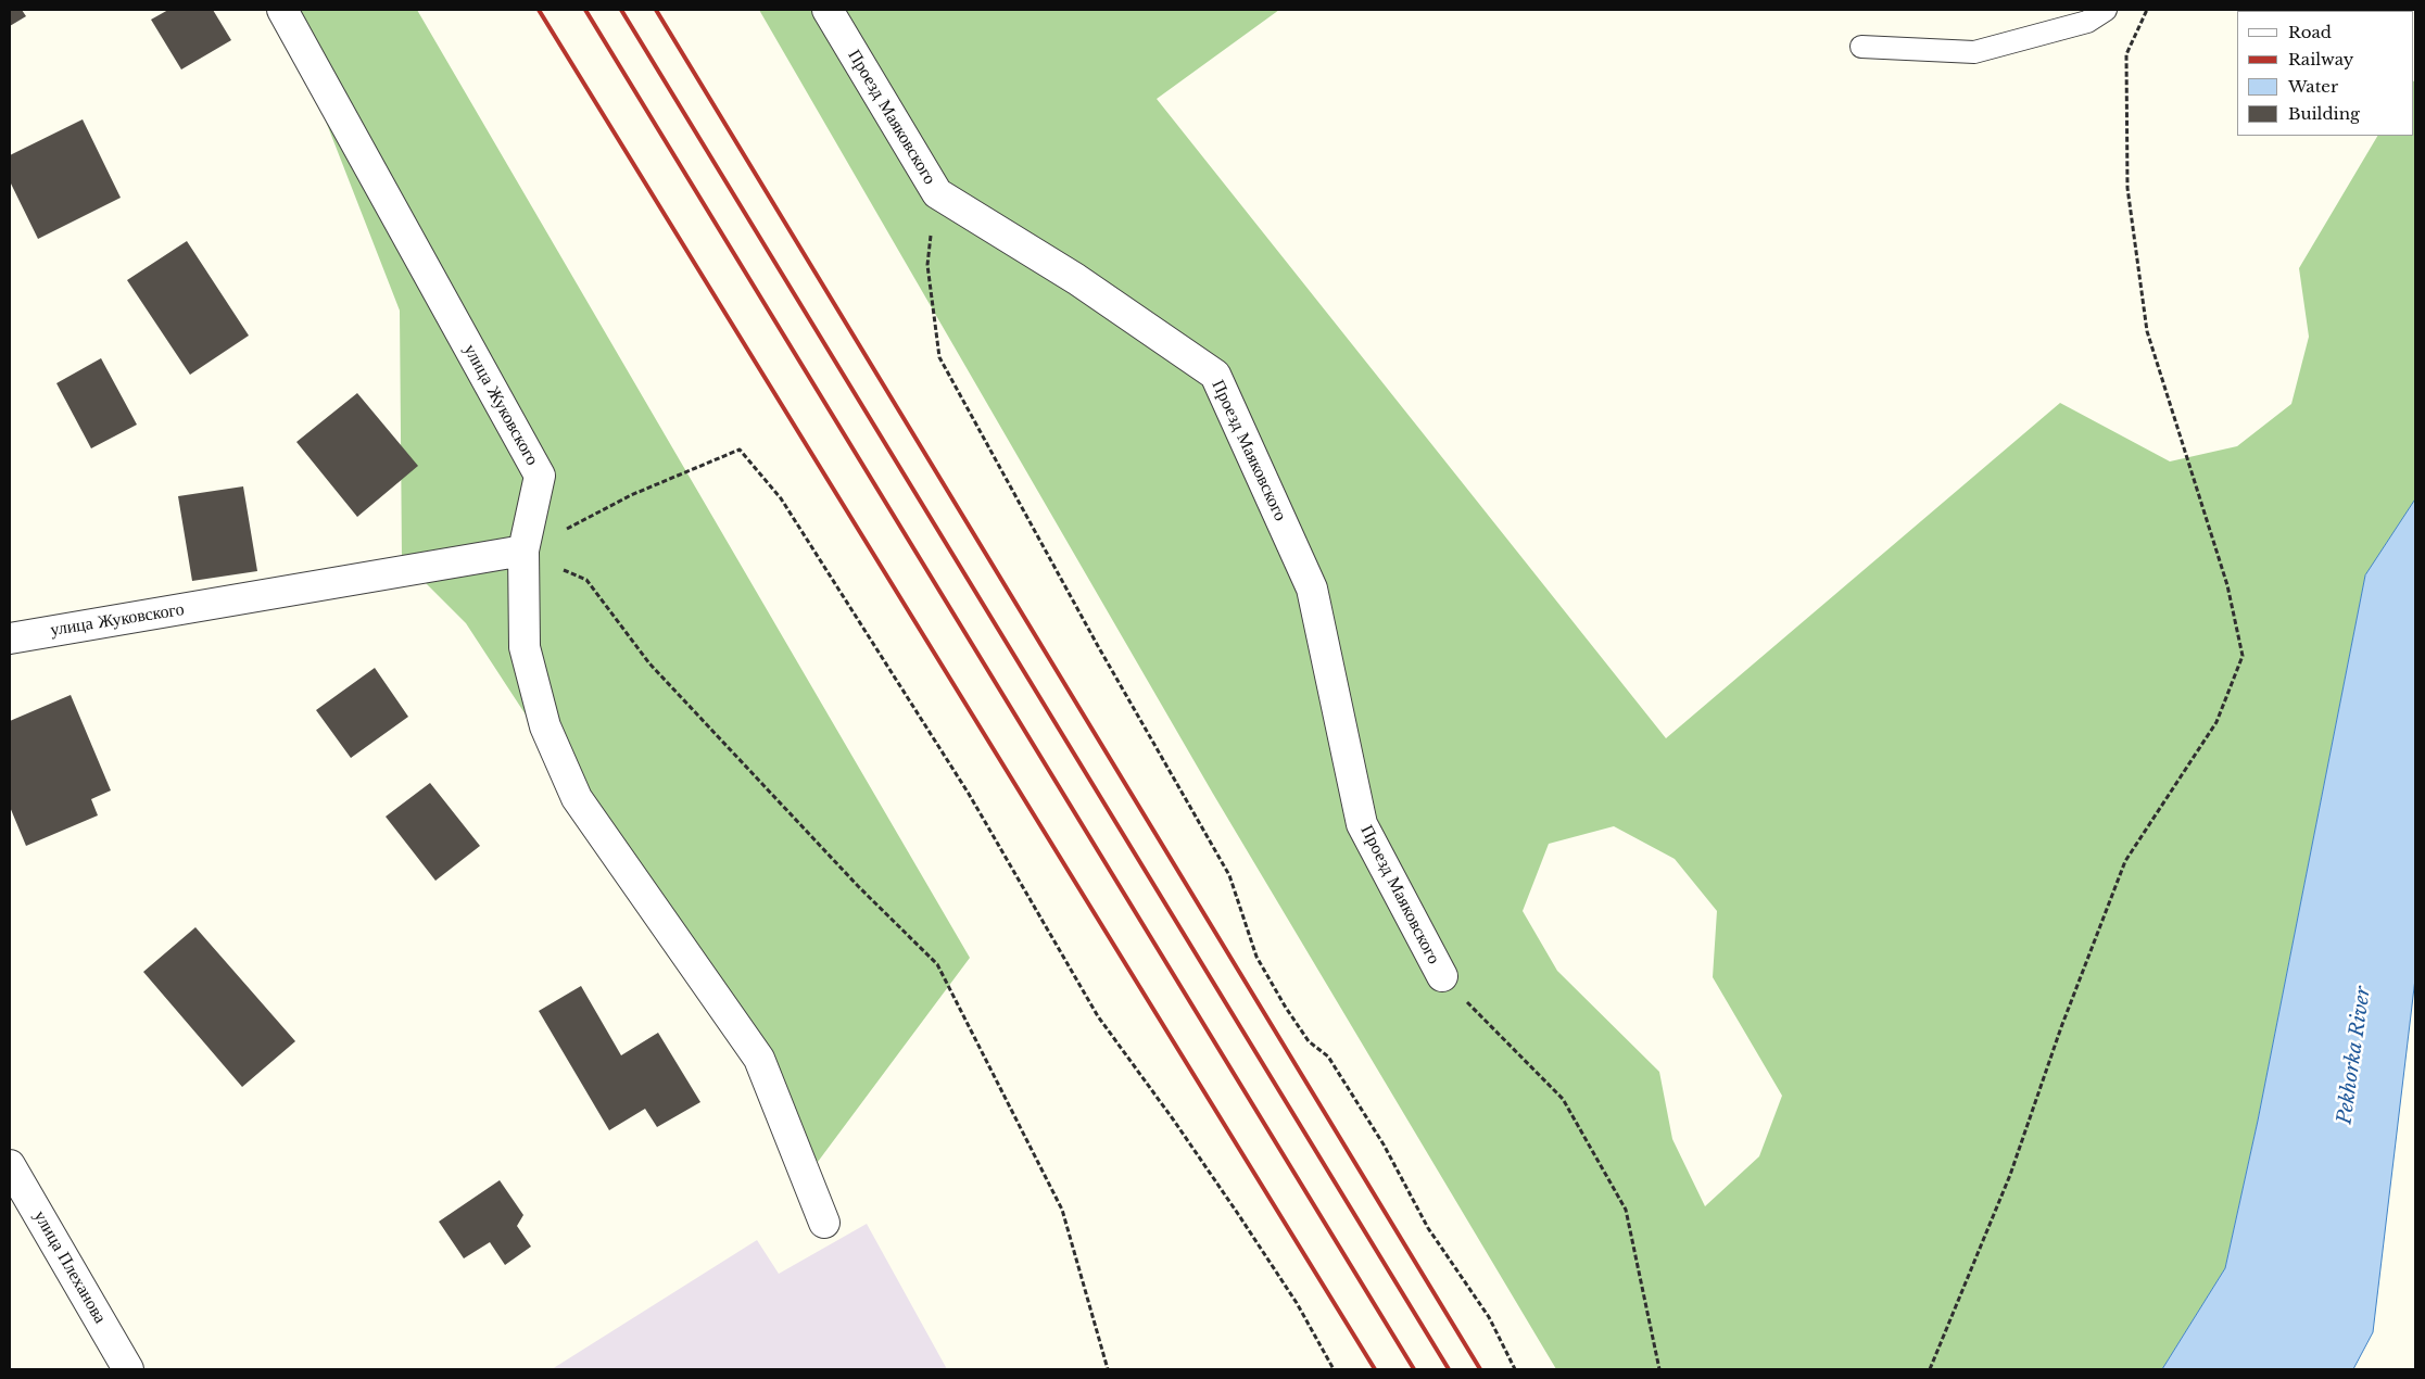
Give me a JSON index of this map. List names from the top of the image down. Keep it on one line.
{"streets":{"street":["Проезд Маяковского","улица Жуковского","улица Плеханова"]},"water":["Pekhorka River"],"legend":["Road","Railway","Water","Building"]}
